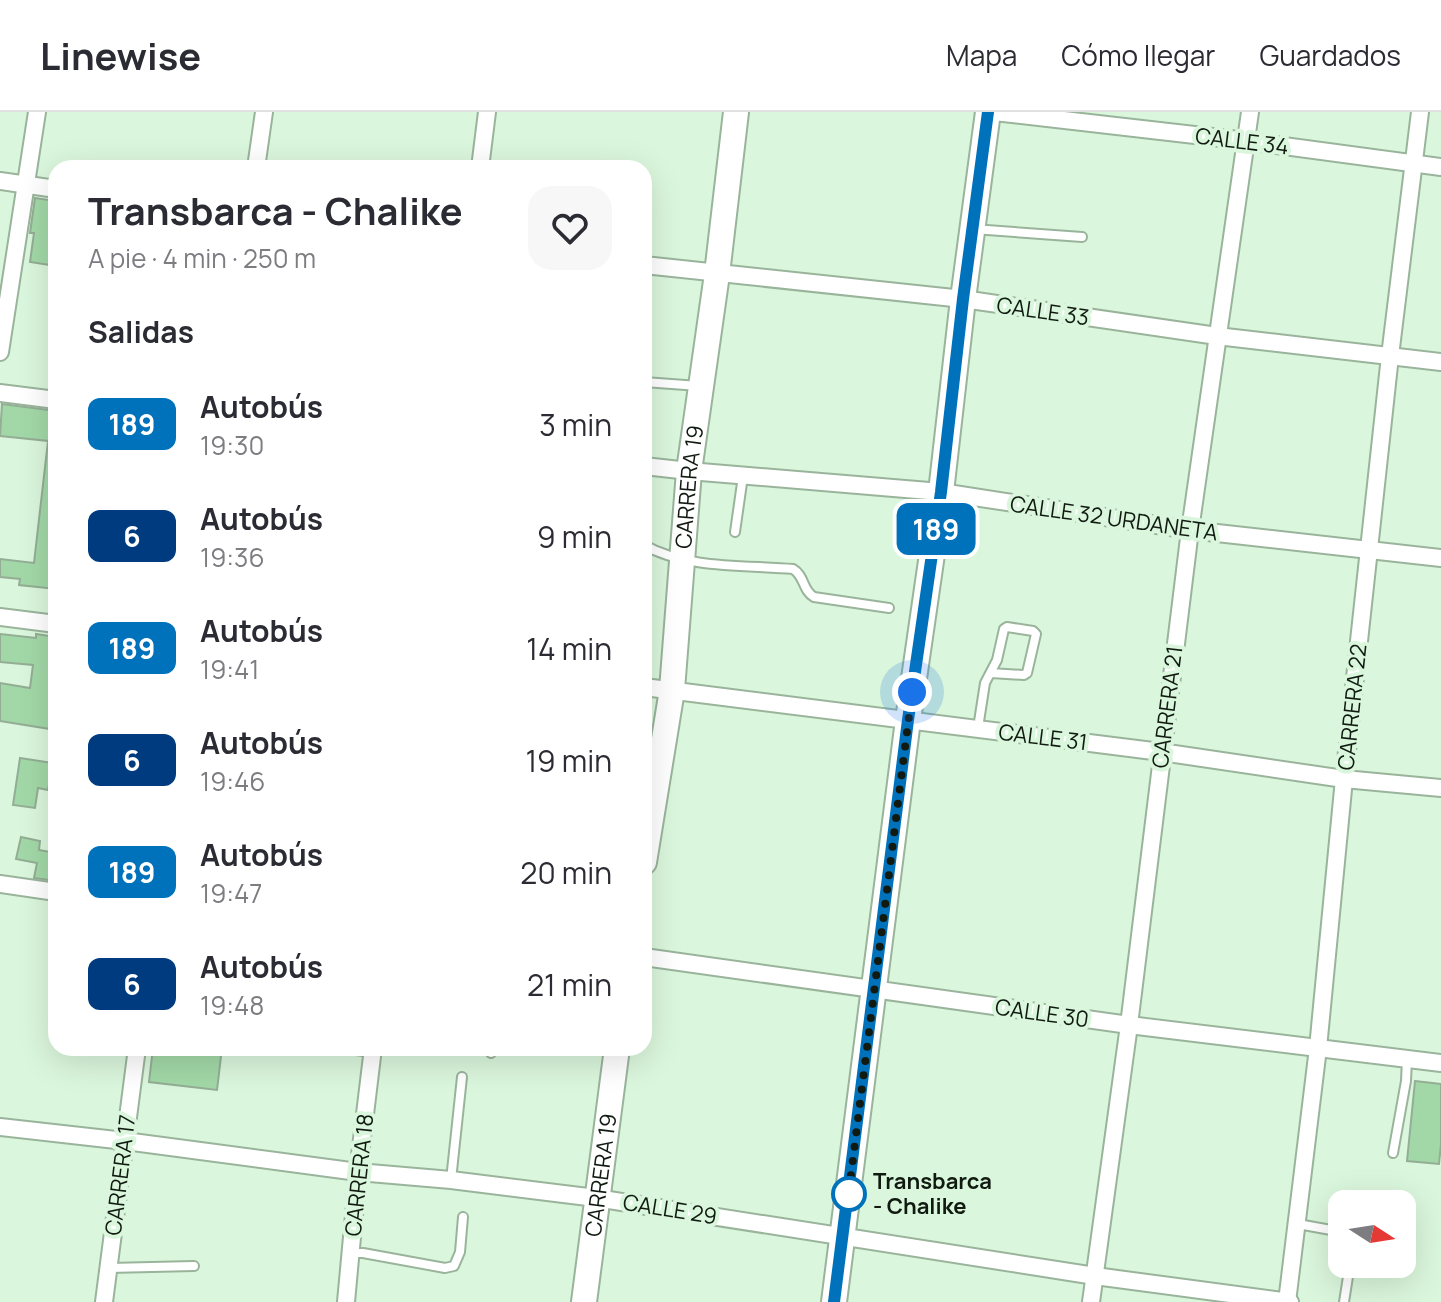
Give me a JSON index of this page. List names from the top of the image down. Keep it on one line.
{"streets":{"street":["CALLE 34","CALLE 33","CARRERA 19","CALLE 32 URDANETA","CARRERA 21","CARRERA 22","CALLE 31","CALLE 30","CARRERA 17","CARRERA 18","CALLE 29"]},"crossings":[["CALLE 34","CARRERA 21"],["CALLE 34","CARRERA 22"],["CALLE 33","CARRERA 19"],["CALLE 33","CARRERA 21"],["CALLE 33","CARRERA 22"],["CARRERA 19","CALLE 32 URDANETA"],["CARRERA 19","CALLE 31"],["CARRERA 19","CALLE 29"],["CALLE 32 URDANETA","CARRERA 21"],["CALLE 32 URDANETA","CARRERA 22"],["CARRERA 21","CALLE 31"],["CARRERA 21","CALLE 30"],["CARRERA 21","CALLE 29"],["CARRERA 22","CALLE 31"],["CARRERA 22","CALLE 30"],["CARRERA 22","CALLE 29"],["CARRERA 17","CALLE 29"],["CARRERA 18","CALLE 29"]],"places":["Transbarca - Chalike"],"lines":["bus line 189"],"north":"right","page":{"header":"Linewise","nav":["Mapa","Cómo llegar","Guardados"],"on_map":"189","heading":[["Transbarca - Chalike","A pie · 4 min · 250 m"],"Salidas"],"list":[{"mark":"189","name":"Autobús","note":"19:30","value":"3 min"},{"mark":"6","name":"Autobús","note":"19:36","value":"9 min"},{"mark":"189","name":"Autobús","note":"19:41","value":"14 min"},{"mark":"6","name":"Autobús","note":"19:46","value":"19 min"},{"mark":"189","name":"Autobús","note":"19:47","value":"20 min"},{"mark":"6","name":"Autobús","note":"19:48","value":"21 min"}]}}
